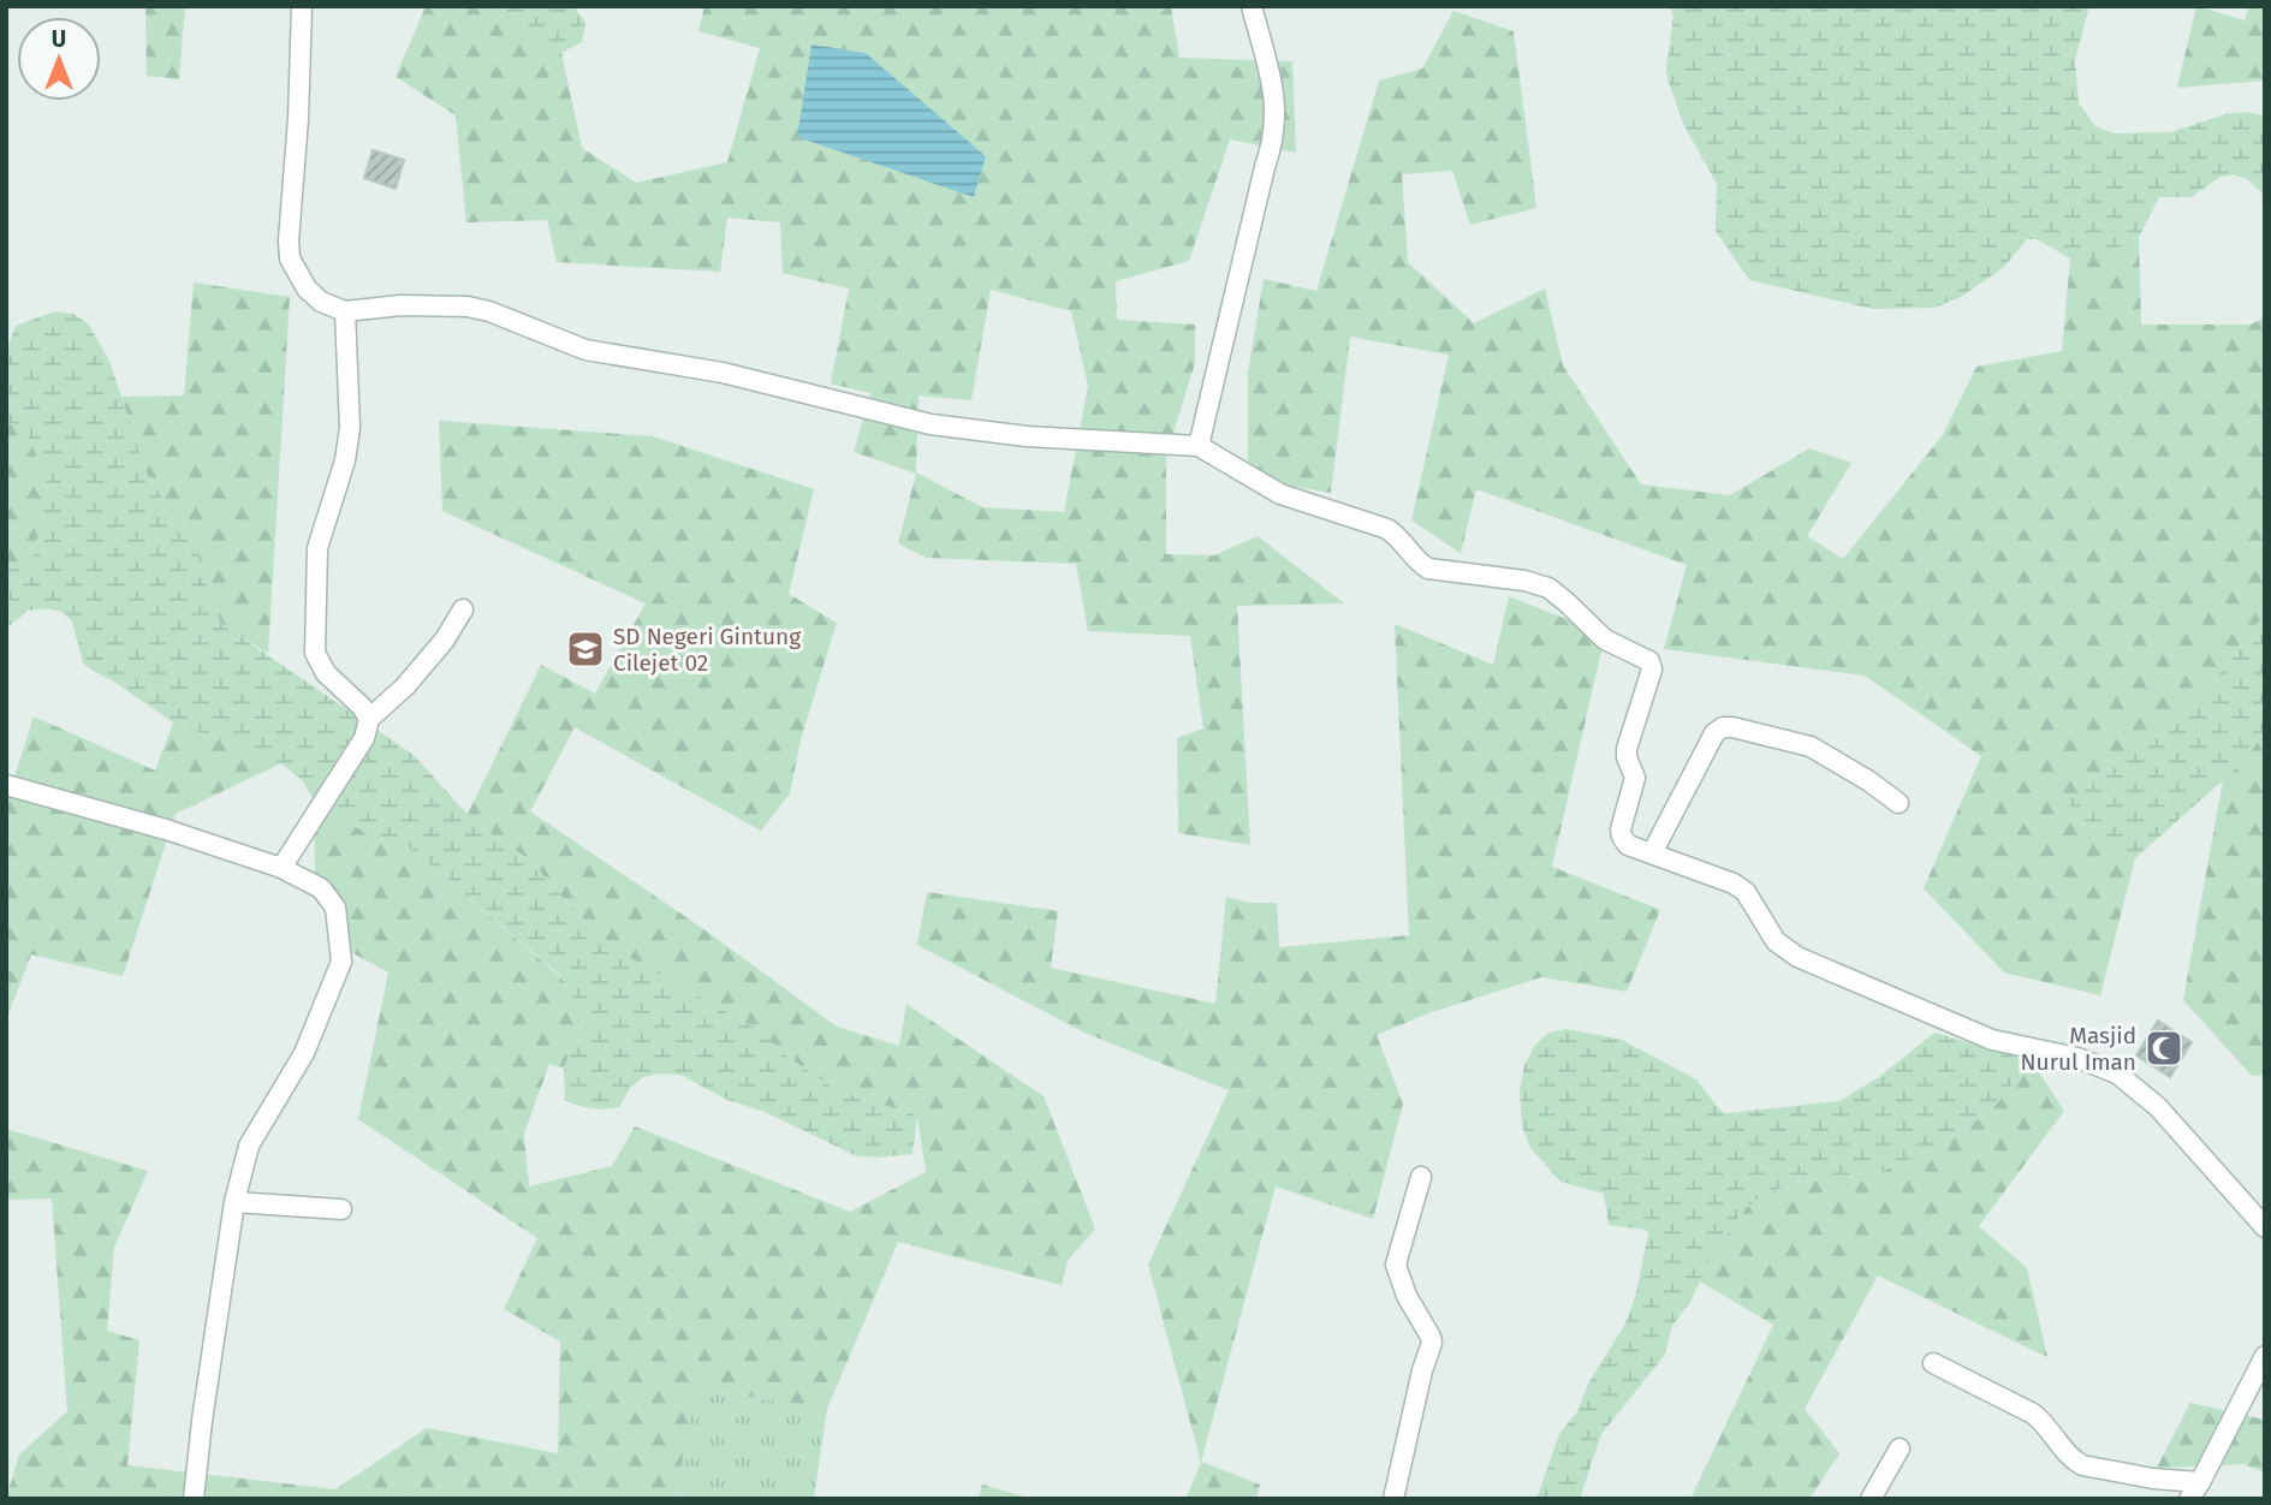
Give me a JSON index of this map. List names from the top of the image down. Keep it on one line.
{"places":{"school or university":["SD Negeri Gintung Cilejet 02"],"mosque":["Masjid Nurul Iman"]},"north":"top"}
